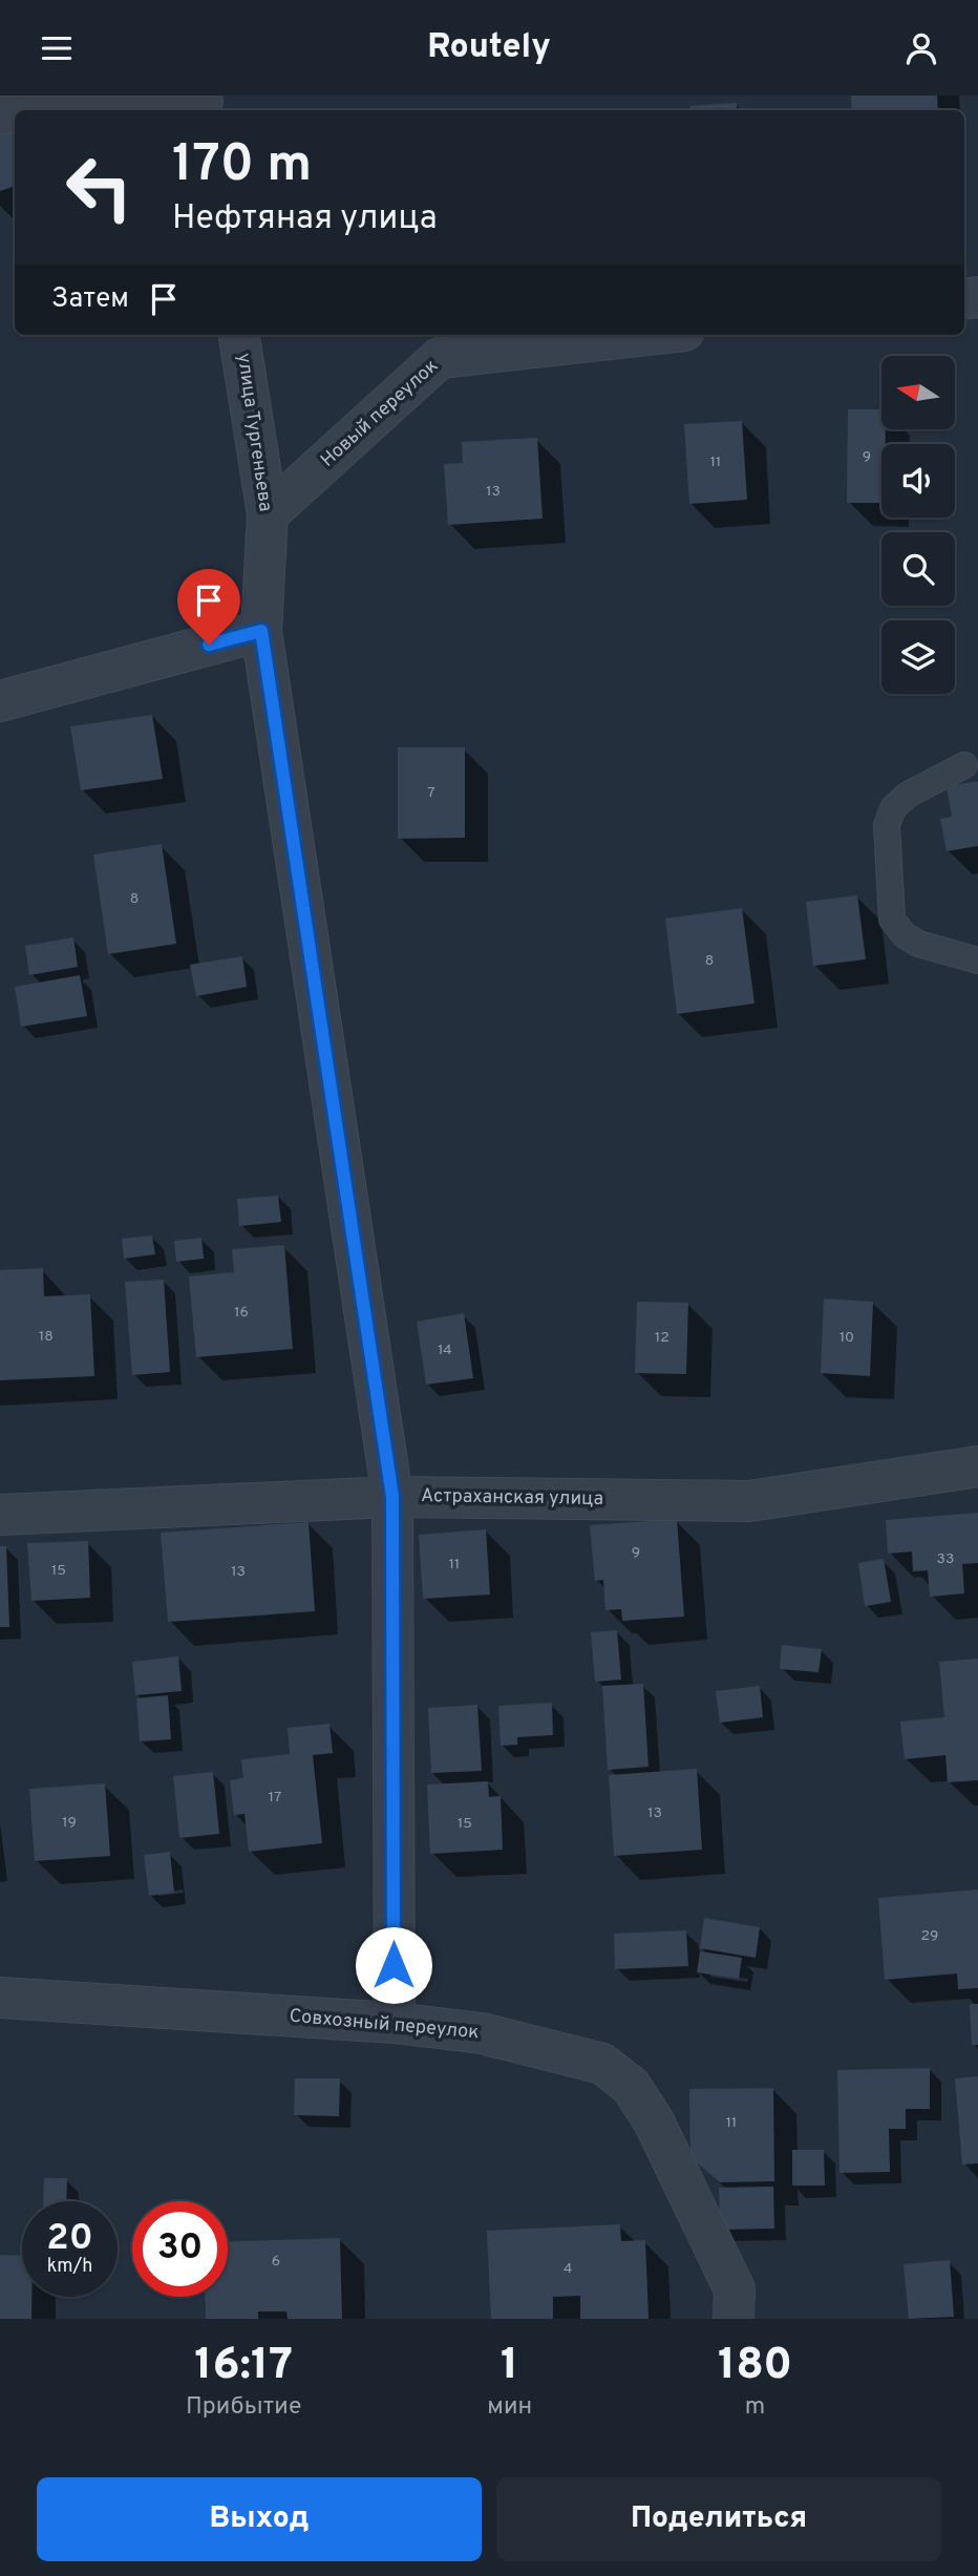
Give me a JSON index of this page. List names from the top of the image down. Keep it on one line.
{"streets":{"street":["Новый переулок","улица Тургеньева","Астраханская улица","Совхозный переулок"]},"crossings":[["Новый переулок","улица Тургеньева"],["улица Тургеньева","Астраханская улица"],["улица Тургеньева","Совхозный переулок"]],"house_numbers":["9","11","13","7","8","8","16","18","12","10","14","9","33","11","15","13","17","13","19","15","29","11","6","4"],"north":"left","page":{"header":"Routely","turn":["170 m","Нефтяная улица"],"then":"Затем","speed":"20 km/h","limit":"30","eta":["16:17","Прибытие","1","мин","180","m"],"buttons":["Выход","Поделиться"]}}
